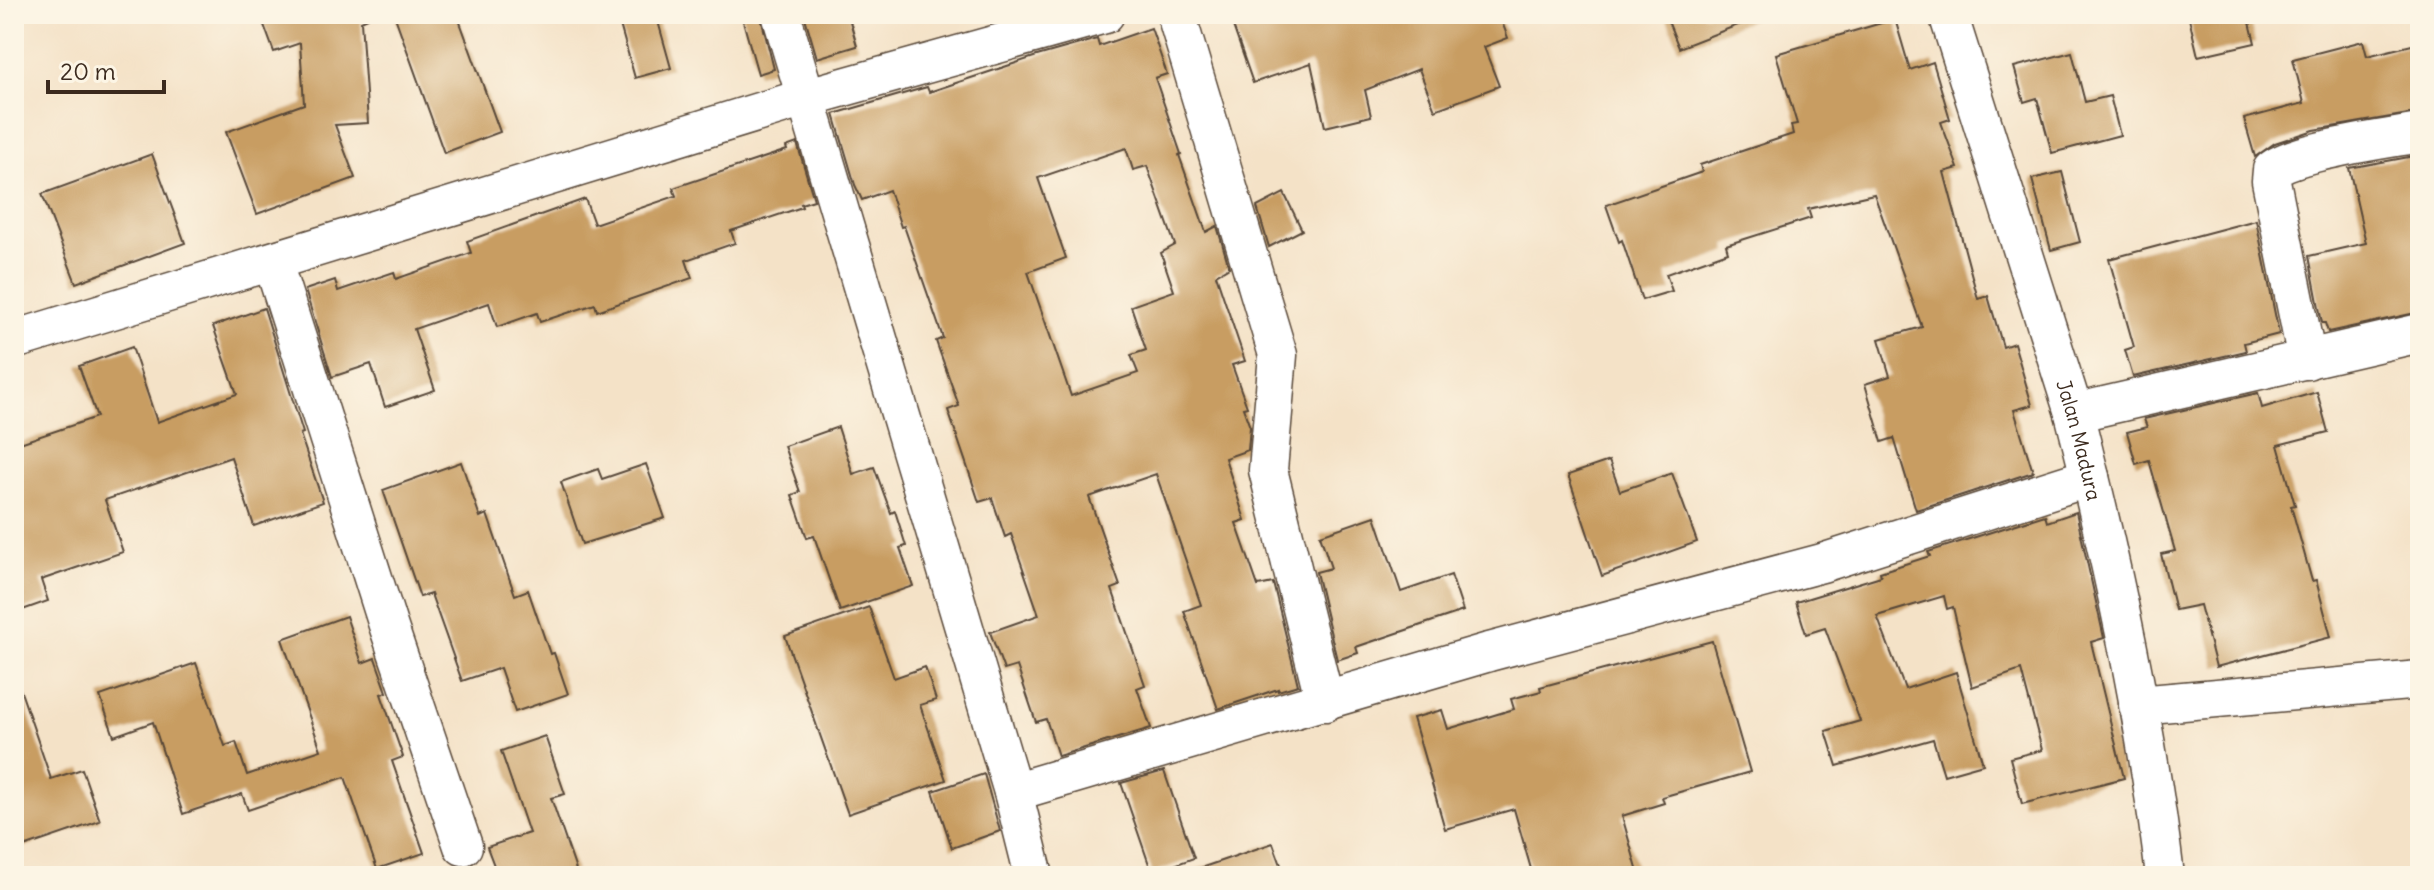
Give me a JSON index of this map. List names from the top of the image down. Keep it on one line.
{"streets":{"street":["Jalan Madura"]},"scale_bar":"20 m"}
